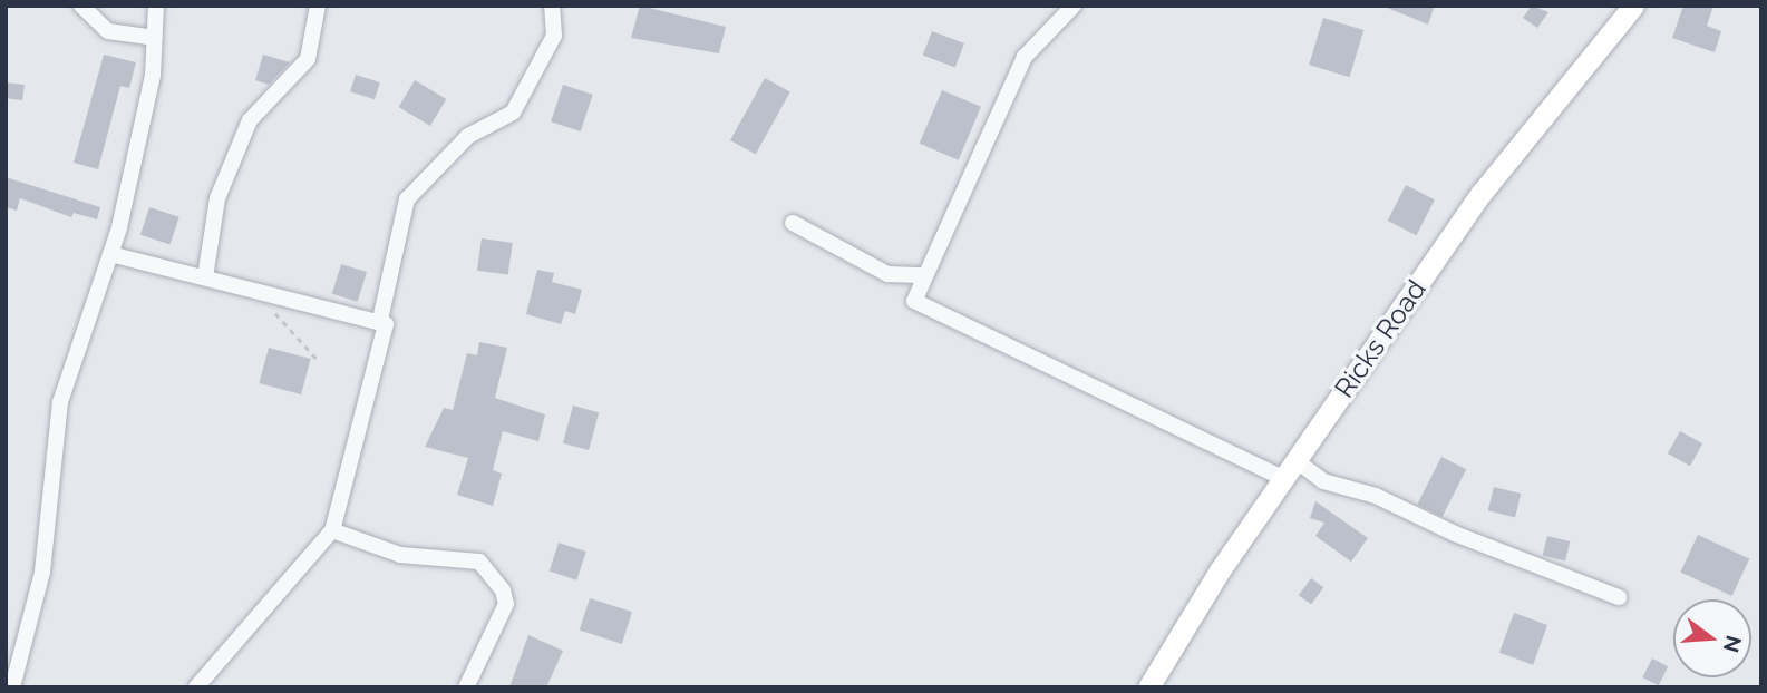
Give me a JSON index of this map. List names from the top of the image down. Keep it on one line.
{"streets":{"street":["Ricks Road"]},"north":"right"}
